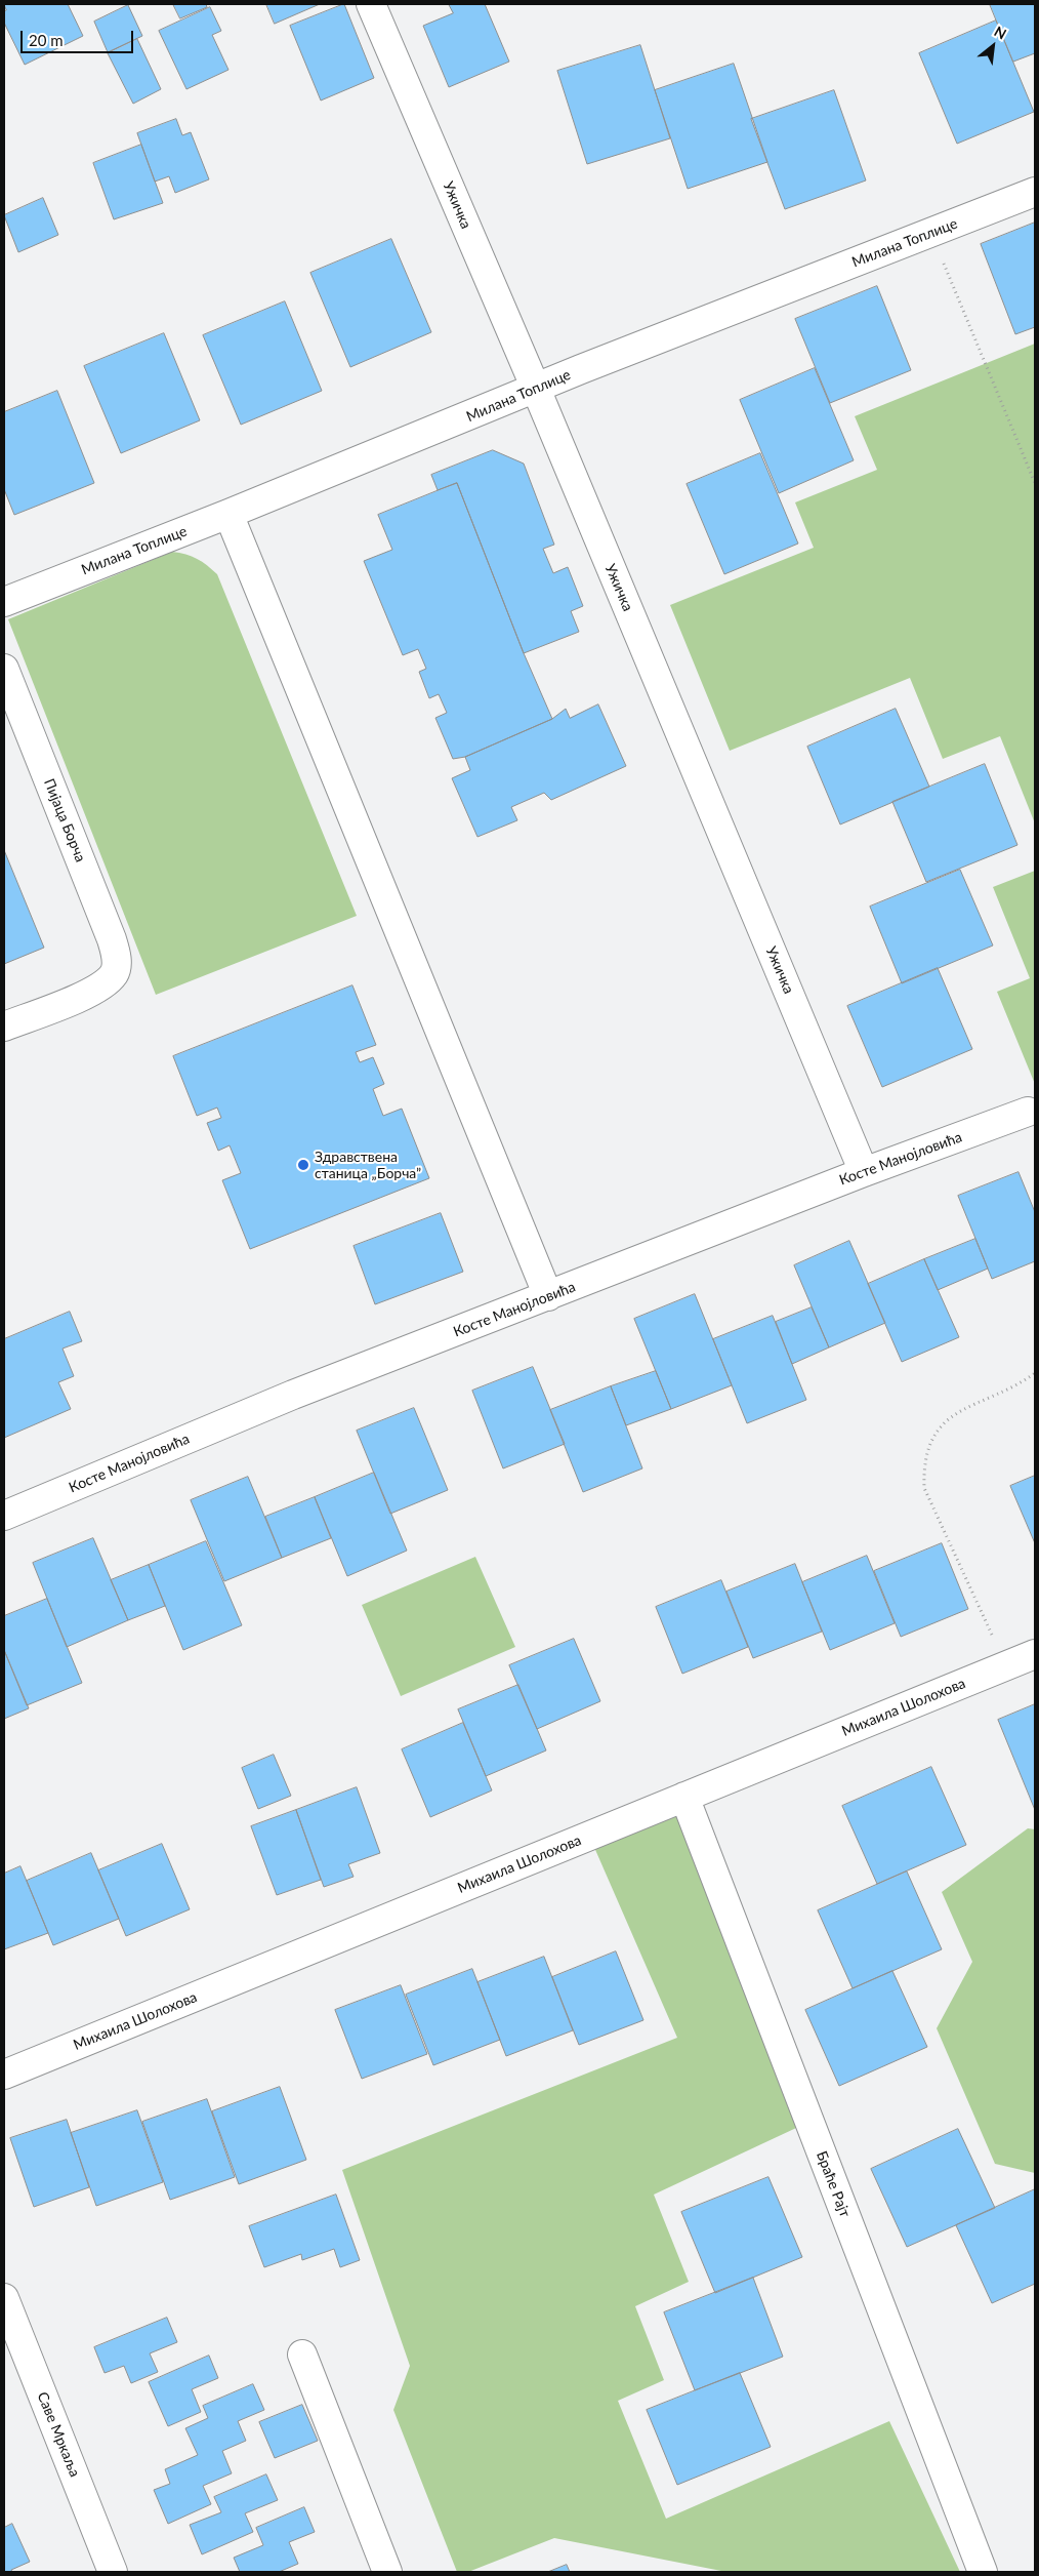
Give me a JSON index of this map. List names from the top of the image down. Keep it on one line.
{"streets":{"street":["Ужичка","Милана Топлице","Пијаца Борча","Косте Манојловића","Михаила Шолохова","Браће Рајт","Саве Мркаља"]},"crossings":[["Ужичка","Милана Топлице"],["Ужичка","Косте Манојловића"],["Михаила Шолохова","Браће Рајт"]],"places":["Здравствена станица „Борча”"],"scale_bar":"20 m","north":"top right"}
